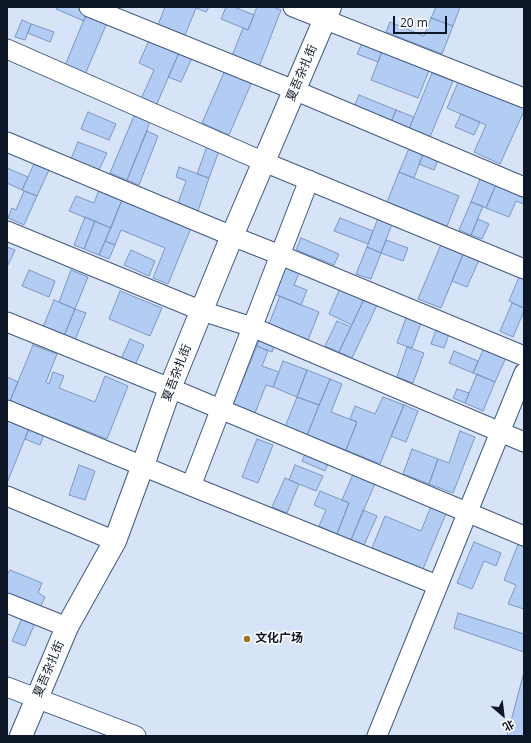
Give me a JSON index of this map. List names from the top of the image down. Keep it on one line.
{"streets":{"main road":["夏吾杂扎街"]},"places":["文化广场"],"scale_bar":"20 m","north":"bottom right"}
